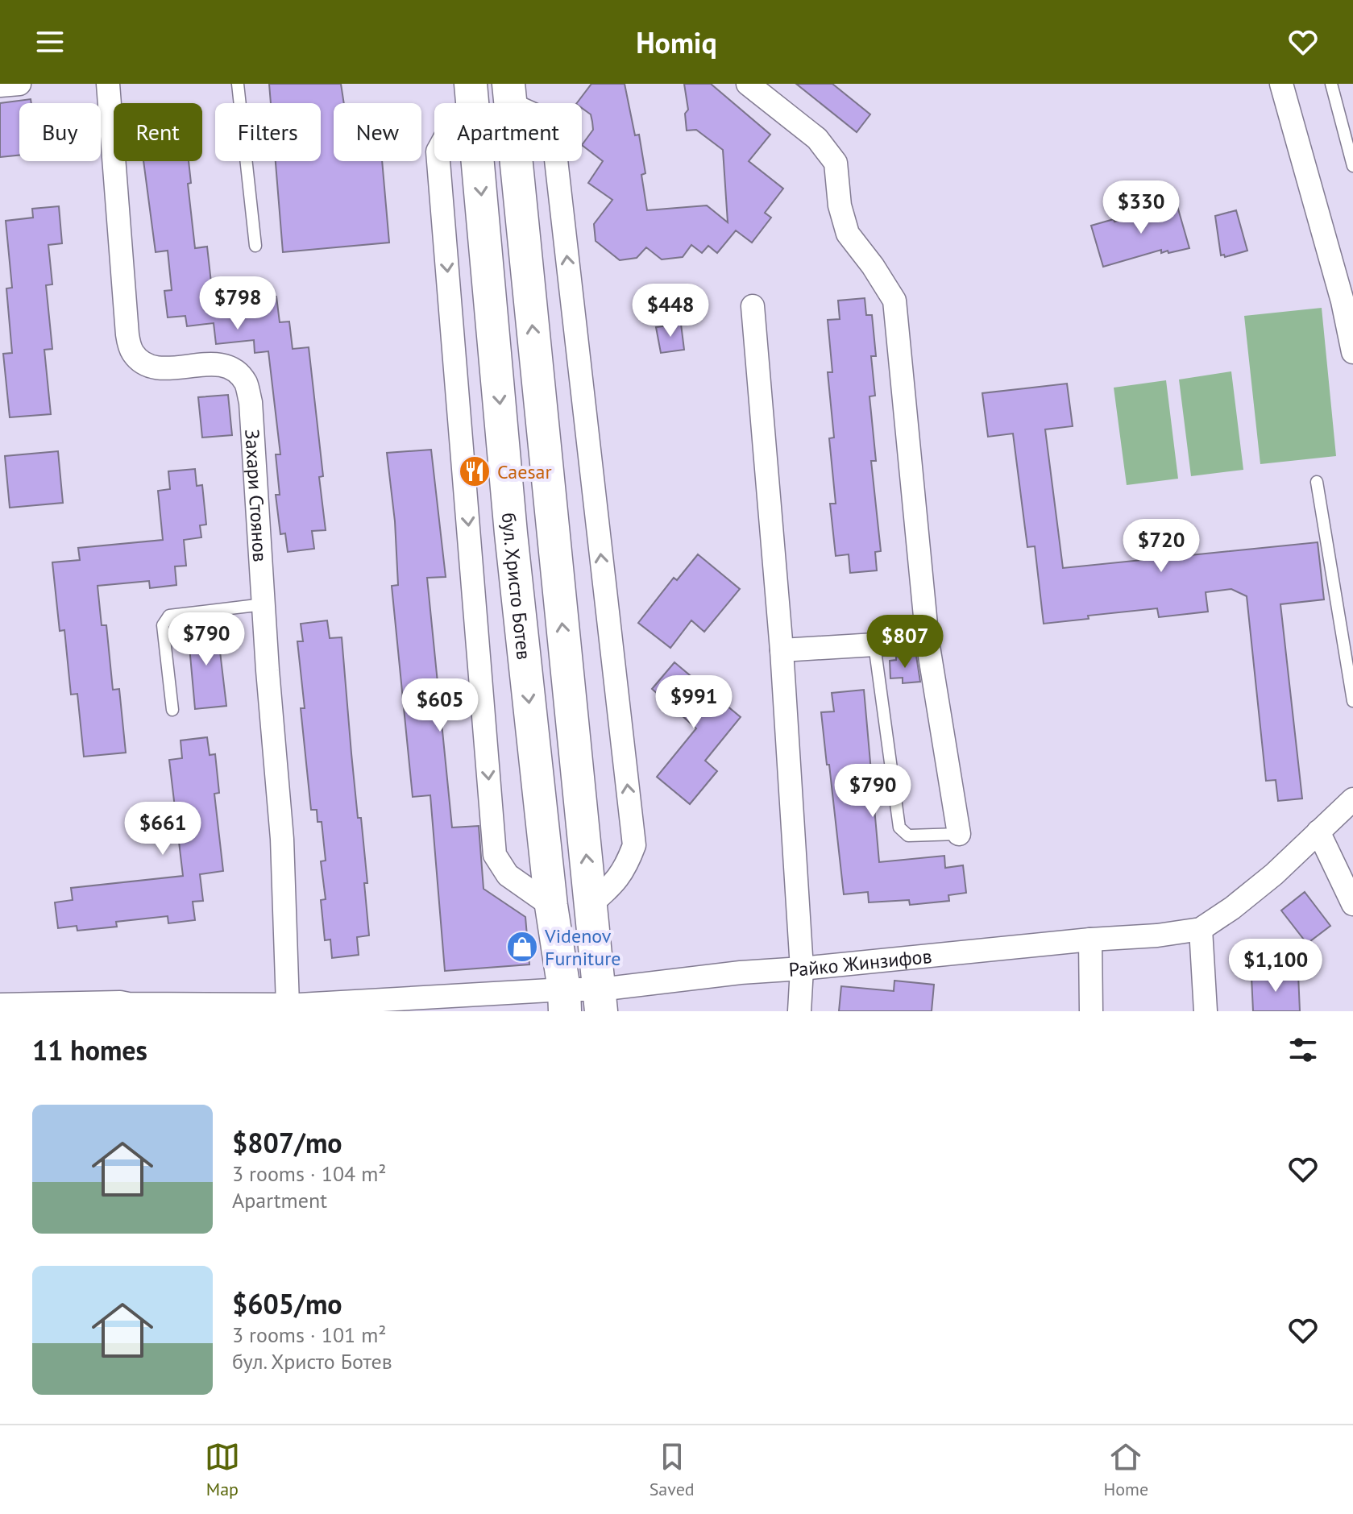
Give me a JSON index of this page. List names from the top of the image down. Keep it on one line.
{"streets":{"main road":["бул. Христо Ботев"],"street":["Захари Стоянов","Райко Жинзифов"]},"crossings":[["Захари Стоянов","Райко Жинзифов"],["бул. Христо Ботев","Райко Жинзифов"]],"places":{"restaurant":["Caesar"],"shop":["Videnov Furniture"]},"page":{"header":"Homiq","chip":["Buy","Rent","Filters","New","Apartment"],"price":["$330","$798","$448","$720","$790","$807","$991","$605","$790","$661","$1,100"],"heading":"11 homes","list":[{"name":"$807/mo","note":"3 rooms · 104 m² · Apartment"},{"name":"$605/mo","note":"3 rooms · 101 m² · бул. Христо Ботев"}],"tabs":["Map","Saved","Home"]}}
